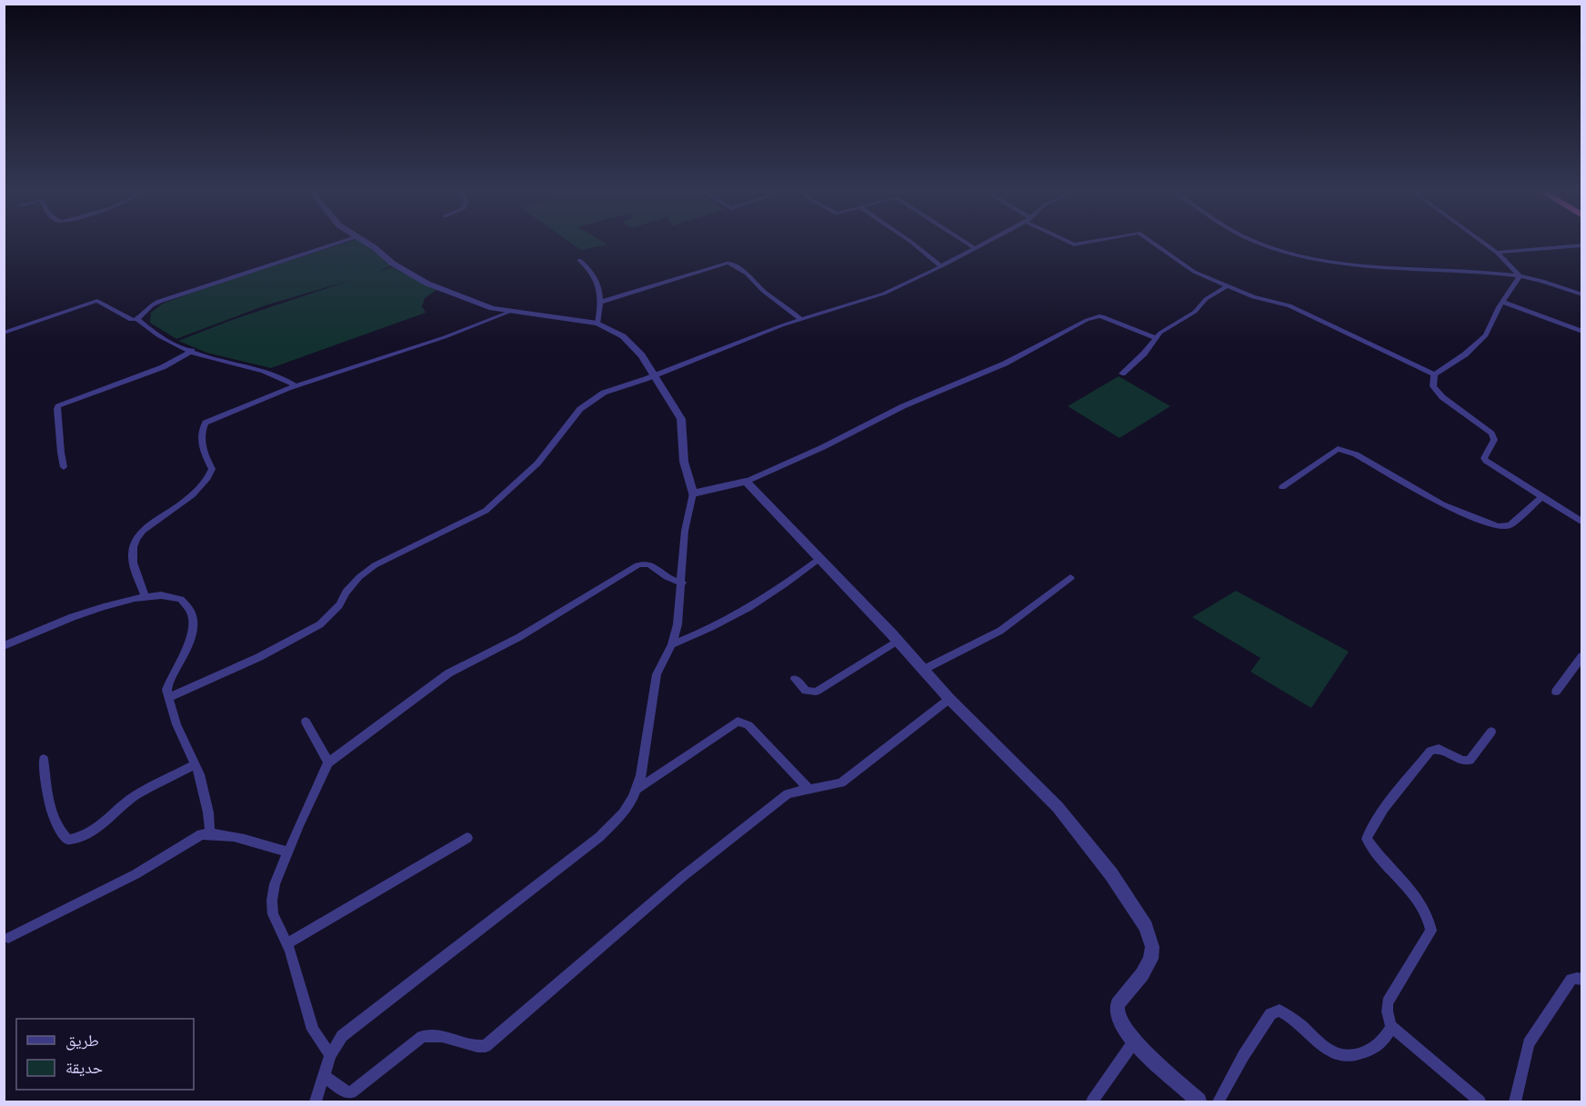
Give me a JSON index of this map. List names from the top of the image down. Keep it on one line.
{"legend":["طريق","حديقة"]}
